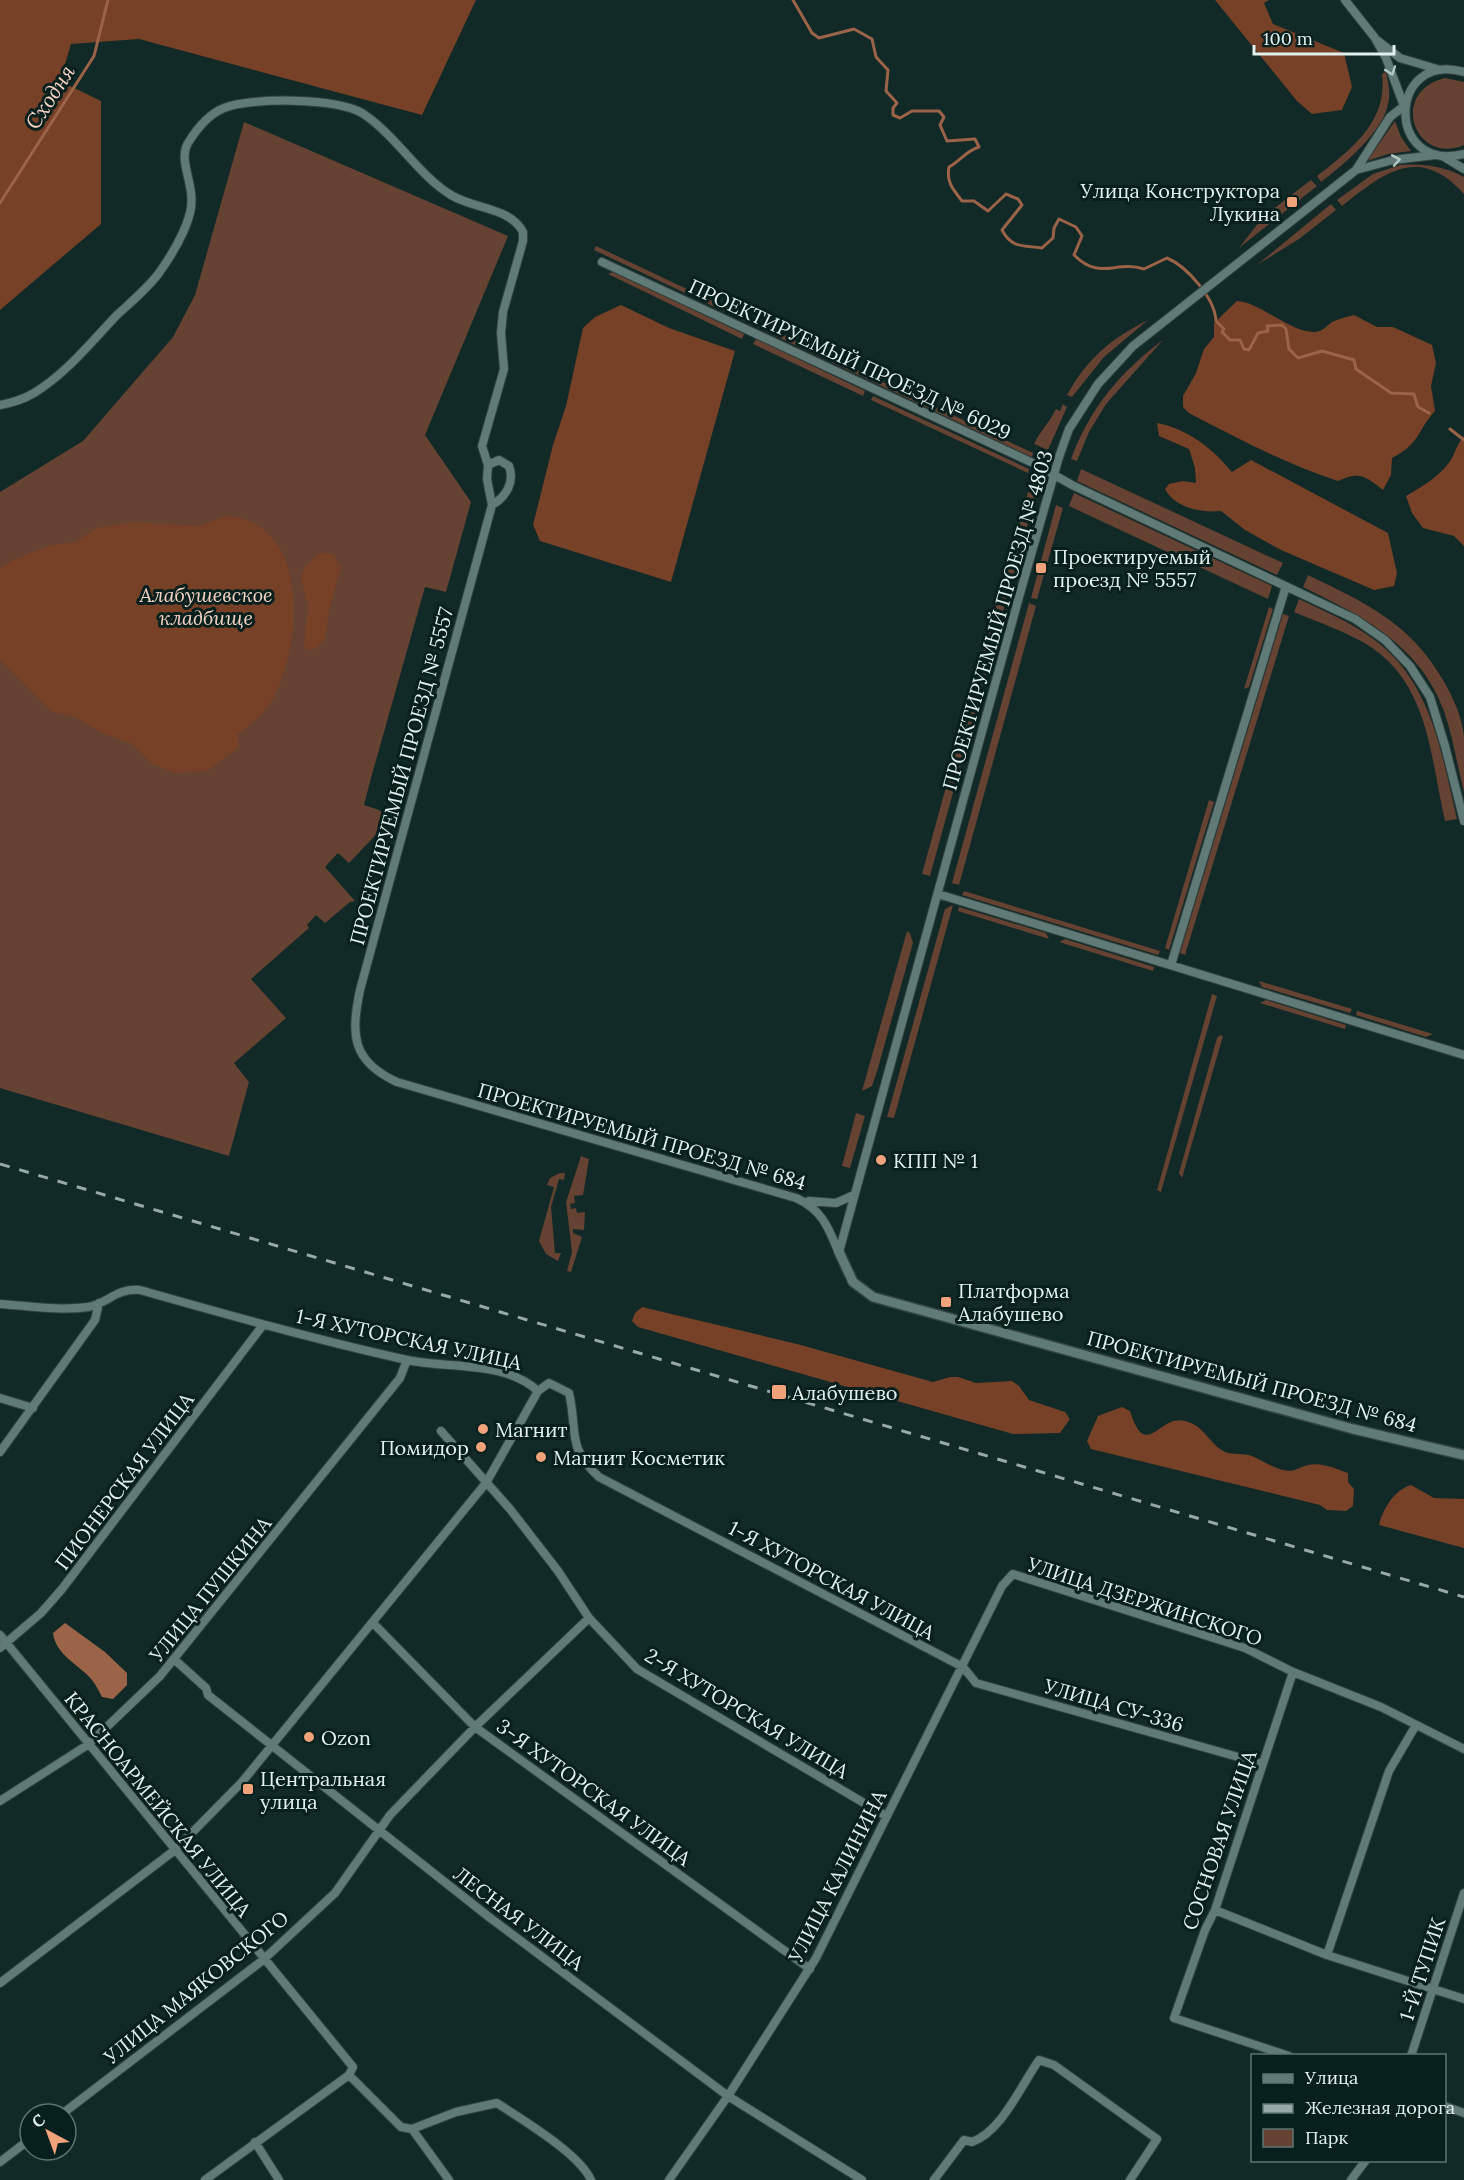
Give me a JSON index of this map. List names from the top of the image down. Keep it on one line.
{"streets":{"street":["ПРОЕКТИРУЕМЫЙ ПРОЕЗД № 6029","ПРОЕКТИРУЕМЫЙ ПРОЕЗД № 4803","ПРОЕКТИРУЕМЫЙ ПРОЕЗД № 5557","ПРОЕКТИРУЕМЫЙ ПРОЕЗД № 684","1-Я ХУТОРСКАЯ УЛИЦА","ПИОНЕРСКАЯ УЛИЦА","УЛИЦА ПУШКИНА","УЛИЦА ДЗЕРЖИНСКОГО","УЛИЦА СУ-336","2-Я ХУТОРСКАЯ УЛИЦА","3-Я ХУТОРСКАЯ УЛИЦА","КРАСНОАРМЕЙСКАЯ УЛИЦА","СОСНОВАЯ УЛИЦА","УЛИЦА КАЛИНИНА","ЛЕСНАЯ УЛИЦА","1-Й ТУПИК","УЛИЦА МАЯКОВСКОГО"]},"crossings":[["ПРОЕКТИРУЕМЫЙ ПРОЕЗД № 6029","ПРОЕКТИРУЕМЫЙ ПРОЕЗД № 4803"],["ПРОЕКТИРУЕМЫЙ ПРОЕЗД № 4803","ПРОЕКТИРУЕМЫЙ ПРОЕЗД № 684"],["ПРОЕКТИРУЕМЫЙ ПРОЕЗД № 5557","ПРОЕКТИРУЕМЫЙ ПРОЕЗД № 684"],["1-Я ХУТОРСКАЯ УЛИЦА","ПИОНЕРСКАЯ УЛИЦА"],["1-Я ХУТОРСКАЯ УЛИЦА","УЛИЦА ПУШКИНА"],["1-Я ХУТОРСКАЯ УЛИЦА","УЛИЦА СУ-336"],["1-Я ХУТОРСКАЯ УЛИЦА","УЛИЦА КАЛИНИНА"],["ПИОНЕРСКАЯ УЛИЦА","КРАСНОАРМЕЙСКАЯ УЛИЦА"],["УЛИЦА ПУШКИНА","КРАСНОАРМЕЙСКАЯ УЛИЦА"],["УЛИЦА ПУШКИНА","ЛЕСНАЯ УЛИЦА"],["УЛИЦА ДЗЕРЖИНСКОГО","СОСНОВАЯ УЛИЦА"],["УЛИЦА ДЗЕРЖИНСКОГО","УЛИЦА КАЛИНИНА"],["УЛИЦА СУ-336","СОСНОВАЯ УЛИЦА"],["УЛИЦА СУ-336","УЛИЦА КАЛИНИНА"],["2-Я ХУТОРСКАЯ УЛИЦА","УЛИЦА КАЛИНИНА"],["2-Я ХУТОРСКАЯ УЛИЦА","УЛИЦА МАЯКОВСКОГО"],["3-Я ХУТОРСКАЯ УЛИЦА","УЛИЦА КАЛИНИНА"],["3-Я ХУТОРСКАЯ УЛИЦА","УЛИЦА МАЯКОВСКОГО"],["КРАСНОАРМЕЙСКАЯ УЛИЦА","УЛИЦА МАЯКОВСКОГО"],["УЛИЦА КАЛИНИНА","ЛЕСНАЯ УЛИЦА"],["ЛЕСНАЯ УЛИЦА","УЛИЦА МАЯКОВСКОГО"]],"water":["Сходня"],"parks":["Алабушевское кладбище"],"places":{"transit":["Улица Конструктора Лукина","Проектируемый проезд № 5557","Платформа Алабушево","Алабушево","Центральная улица"],"other":["КПП № 1","Магнит","Помидор","Магнит Косметик","Ozon"]},"legend":["Улица","Железная дорога","Парк"],"scale_bar":"100 m","north":"top left"}
